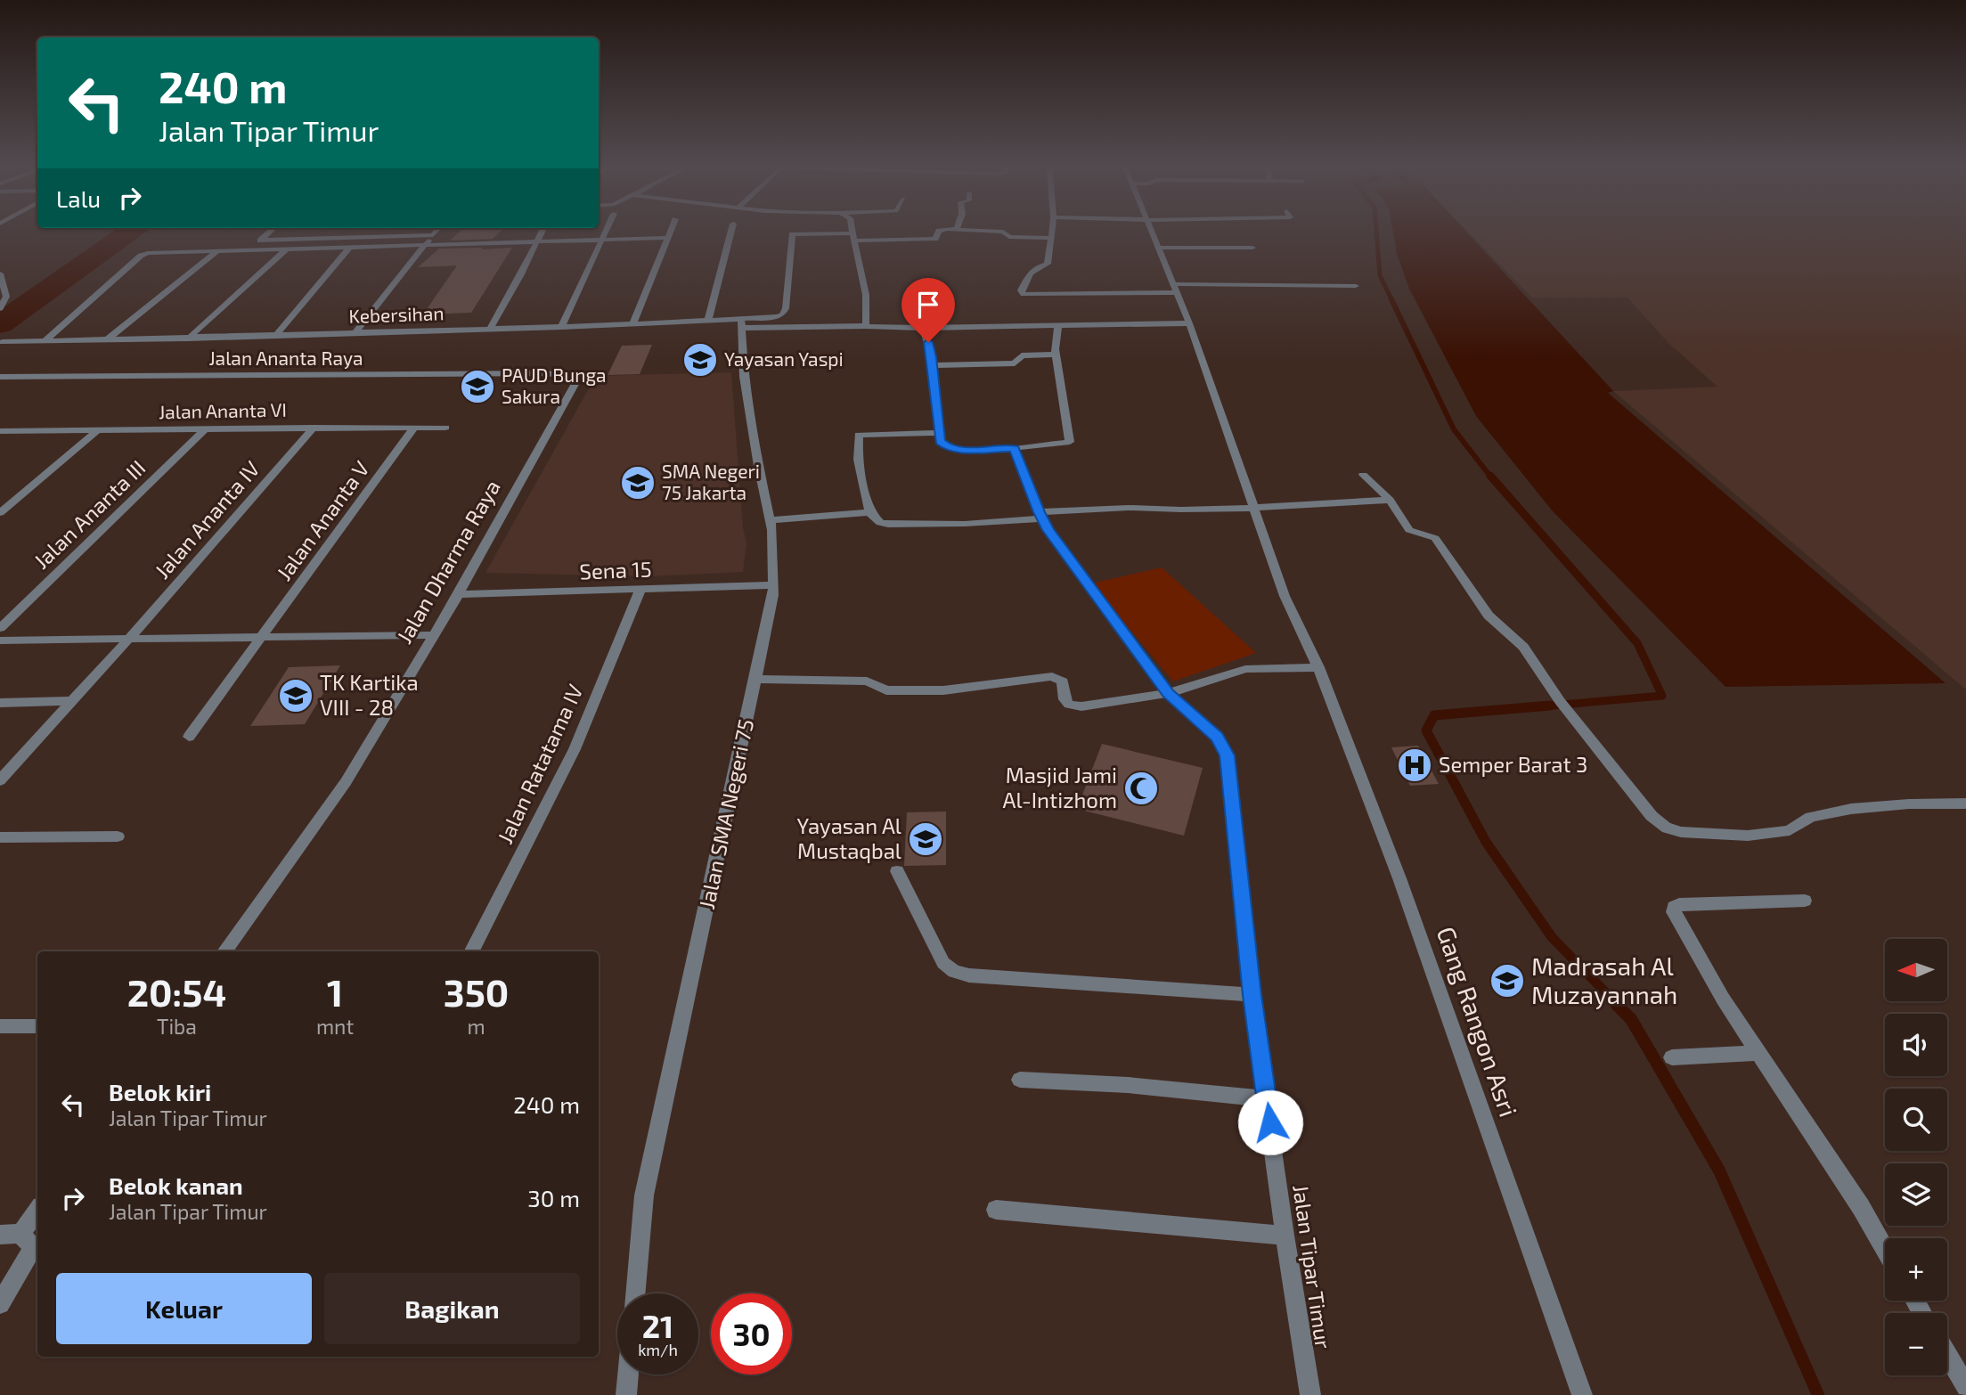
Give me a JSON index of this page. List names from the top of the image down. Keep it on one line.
{"streets":{"street":["Kebersihan","Jalan Ananta Raya","Jalan Ananta VI","Jalan Ananta III","Jalan Ananta IV","Jalan Ananta V","Jalan Dharma Raya","Sena 15","Jalan Ratatama IV","Jalan SMA Negeri 75","Gang Rangon Asri","Jalan Tipar Timur"]},"crossings":[["Kebersihan","Jalan SMA Negeri 75"],["Jalan Ananta Raya","Jalan Dharma Raya"],["Jalan Ananta VI","Jalan Ananta III"],["Jalan Ananta VI","Jalan Ananta IV"],["Jalan Ananta VI","Jalan Ananta V"],["Jalan Dharma Raya","Sena 15"],["Sena 15","Jalan Ratatama IV"],["Sena 15","Jalan SMA Negeri 75"]],"places":{"school or university":["Yayasan Yaspi","PAUD Bunga Sakura","SMA Negeri 75 Jakarta","TK Kartika VIII - 28","Yayasan Al Mustaqbal","Madrasah Al Muzayannah"],"hospital":["Semper Barat 3"],"mosque":["Masjid Jami Al-Intizhom"]},"north":"left","page":{"turn":["240 m","Jalan Tipar Timur"],"then":"Lalu","map_buttons":["+","−"],"eta":["20:54","Tiba","1","mnt","350","m"],"list":[{"name":"Belok kiri","note":"Jalan Tipar Timur","value":"240 m"},{"name":"Belok kanan","note":"Jalan Tipar Timur","value":"30 m"}],"buttons":["Keluar","Bagikan"],"speed":"21 km/h","limit":"30"}}
